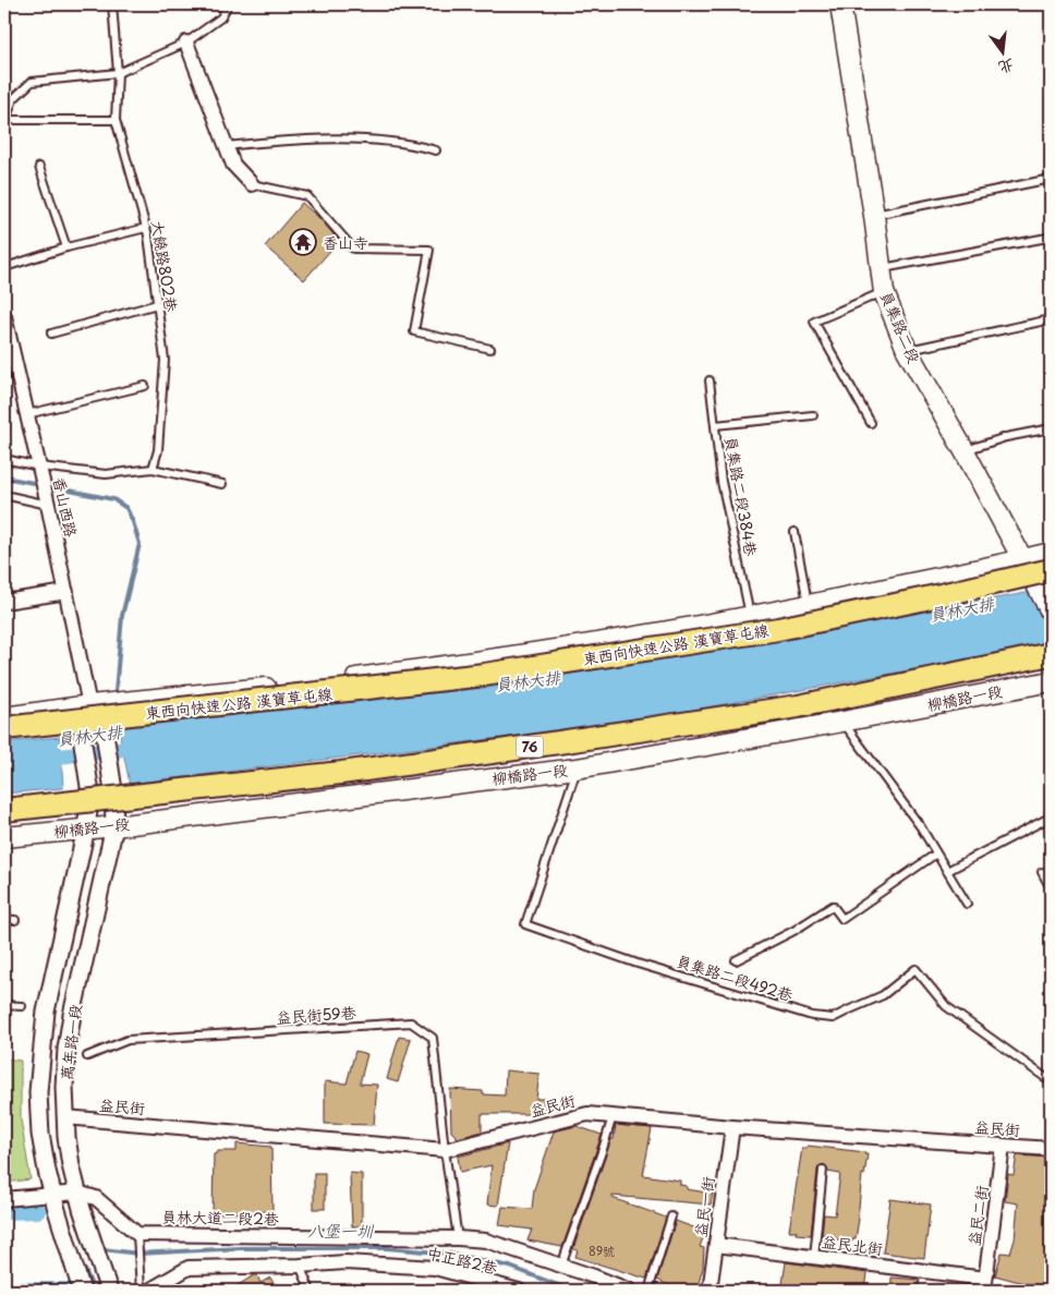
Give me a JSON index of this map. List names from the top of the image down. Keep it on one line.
{"streets":{"highway":["東西向快速公路 漢寶草屯線","76"],"main road":["員集路二段","柳橋路一段"],"street":["香山西路","萬年路一段","益民街","益民一街","益民二街","員林大道二段2巷","益民北街","中正路2巷"],"lane":["大饒路802巷","員集路二段384巷","員集路二段492巷","益民街59巷"]},"crossings":[["香山西路","萬年路一段"],["柳橋路一段","員集路二段492巷"],["柳橋路一段","萬年路一段"],["益民街59巷","益民街"],["益民街59巷","員林大道二段2巷"],["萬年路一段","益民街"],["益民街","益民一街"],["益民街","益民二街"],["益民一街","益民北街"],["益民二街","益民北街"]],"water":["員林大排","八堡一圳"],"places":{"temple":["香山寺"]},"house_numbers":["89號"],"north":"bottom"}
